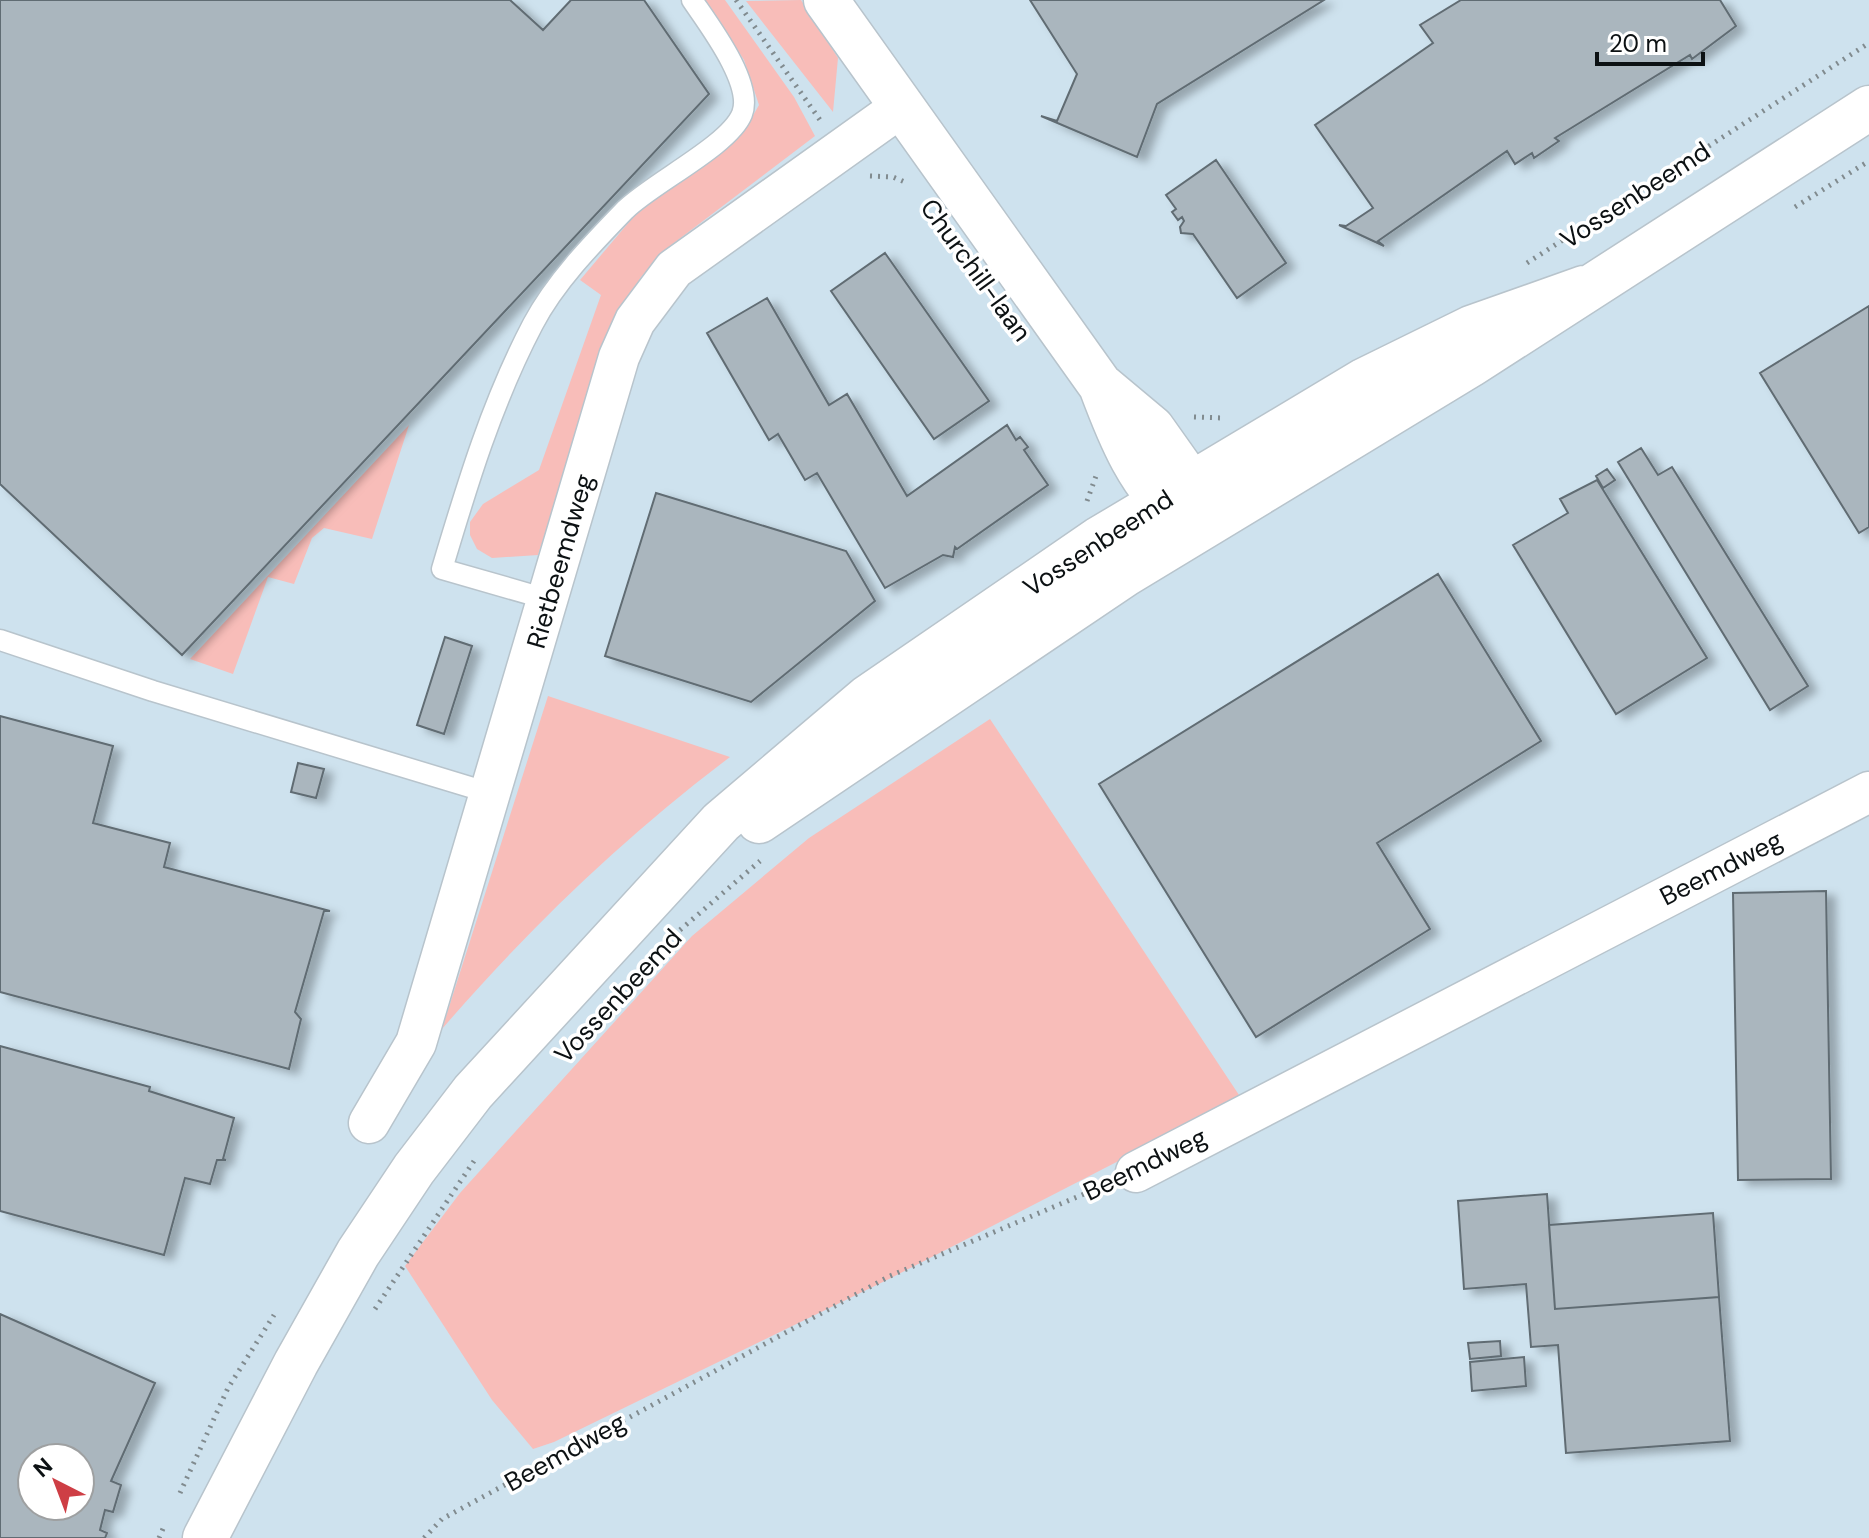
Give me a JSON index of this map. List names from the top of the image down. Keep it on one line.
{"streets":{"main road":["Vossenbeemd","Churchill-laan"],"street":["Rietbeemdweg","Beemdweg"]},"crossings":[["Vossenbeemd","Churchill-laan"],["Churchill-laan","Rietbeemdweg"]],"scale_bar":"20 m","north":"top left"}
